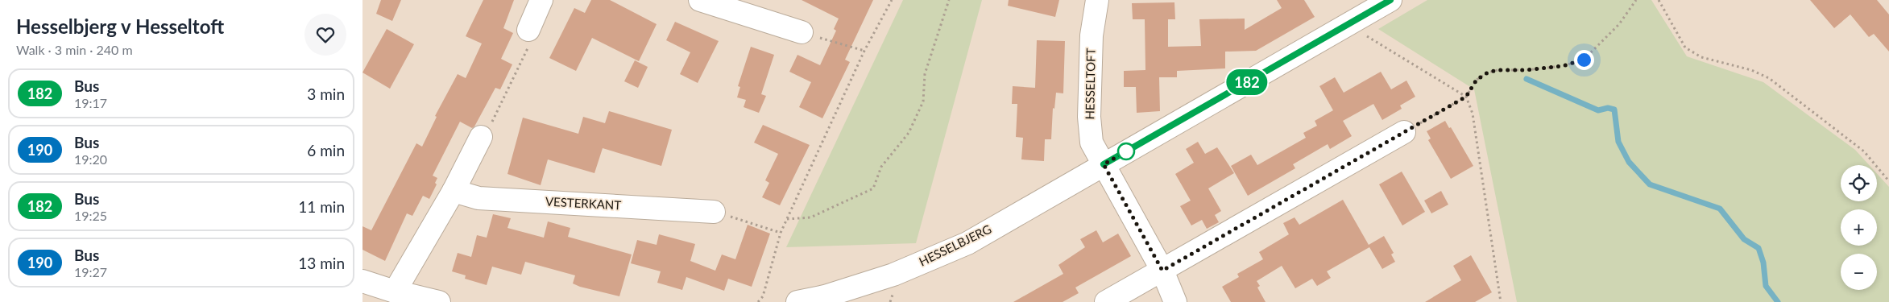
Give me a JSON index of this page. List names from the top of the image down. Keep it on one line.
{"streets":{"street":["HESSELTOFT","VESTERKANT","HESSELBJERG"]},"crossings":[["HESSELTOFT","HESSELBJERG"]],"lines":["bus line 182"],"page":{"heading":["Hesselbjerg v Hesseltoft","Walk · 3 min · 240 m"],"on_map":"182","list":[{"mark":"182","name":"Bus","note":"19:17","value":"3 min"},{"mark":"190","name":"Bus","note":"19:20","value":"6 min"},{"mark":"182","name":"Bus","note":"19:25","value":"11 min"},{"mark":"190","name":"Bus","note":"19:27","value":"13 min"}],"map_buttons":["+","−"]}}
